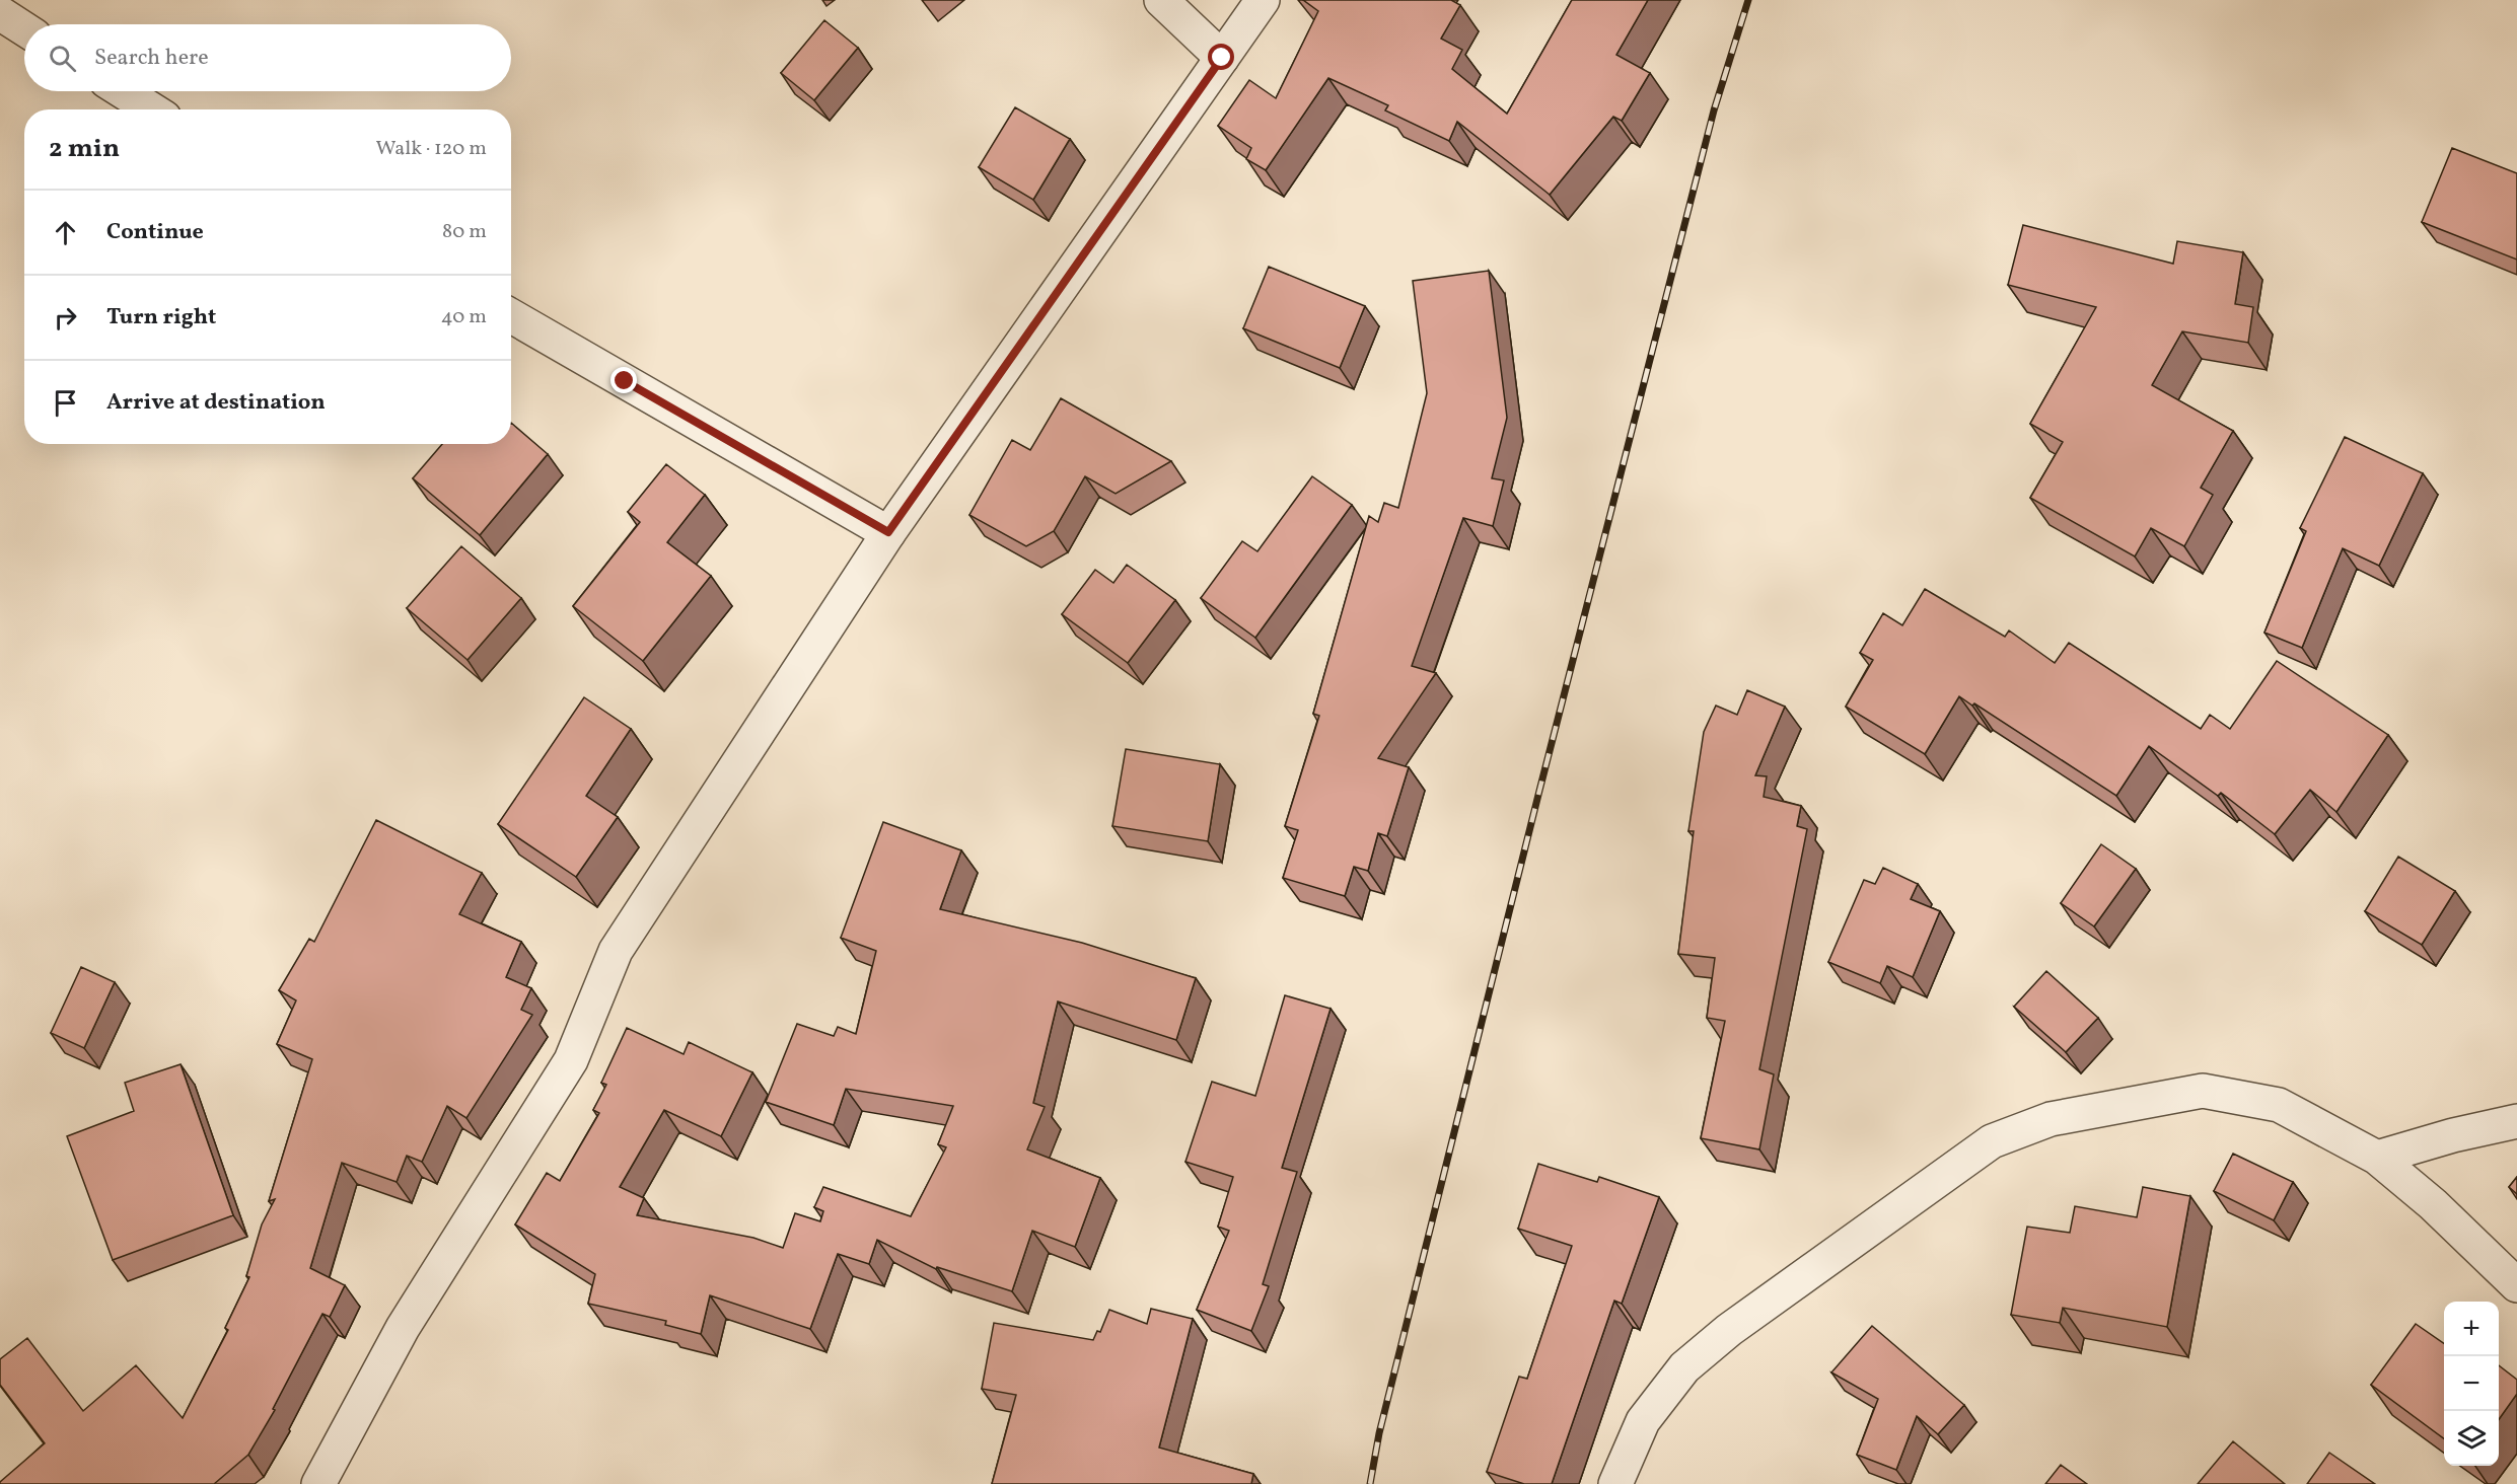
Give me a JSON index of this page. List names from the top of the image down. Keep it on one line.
{"page":{"search":"Search here","heading":["2 min","Walk · 120 m"],"list":[["Continue","80 m"],["Turn right","40 m"],"Arrive at destination"],"map_buttons":["+","−"]}}
